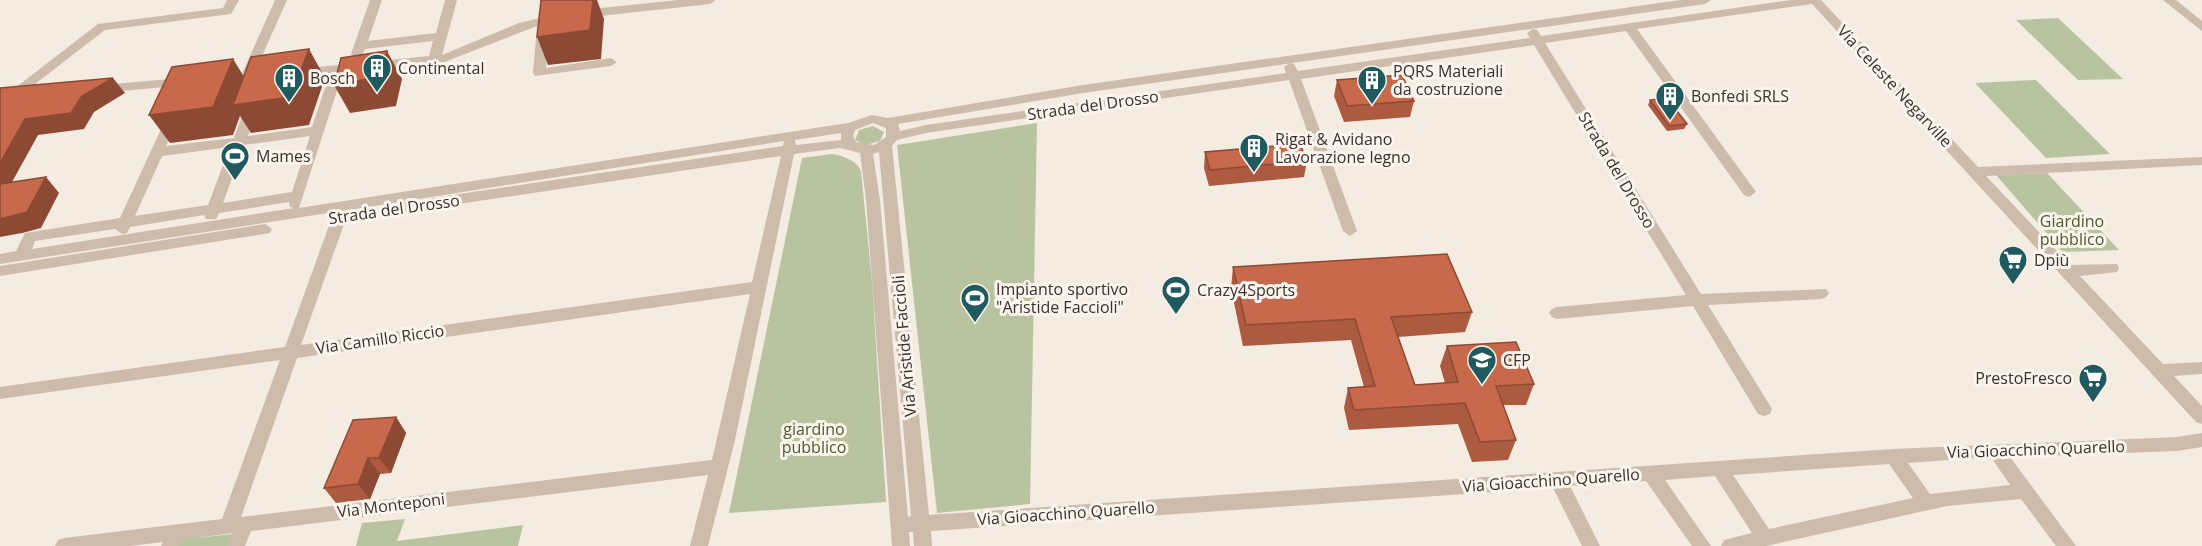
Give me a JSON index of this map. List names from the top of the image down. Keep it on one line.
{"streets":{"street":["Via Celeste Negarville","Strada del Drosso","Via Camillo Riccio","Via Aristide Faccioli","Via Gioacchino Quarello","Via Monteponi"]},"crossings":[["Via Celeste Negarville","Strada del Drosso"],["Strada del Drosso","Via Aristide Faccioli"],["Via Aristide Faccioli","Via Gioacchino Quarello"]],"parks":["Giardino pubblico","giardino pubblico"],"places":{"building":["Continental","Bosch","PQRS Materiali da costruzione","Bonfedi SRLS","Rigat & Avidano Lavorazione legno"],"sports":["Mames","Crazy4Sports","Impianto sportivo \"Aristide Faccioli\""],"supermarket":["Dpiù","PrestoFresco"],"school or university":["CFP"]}}
